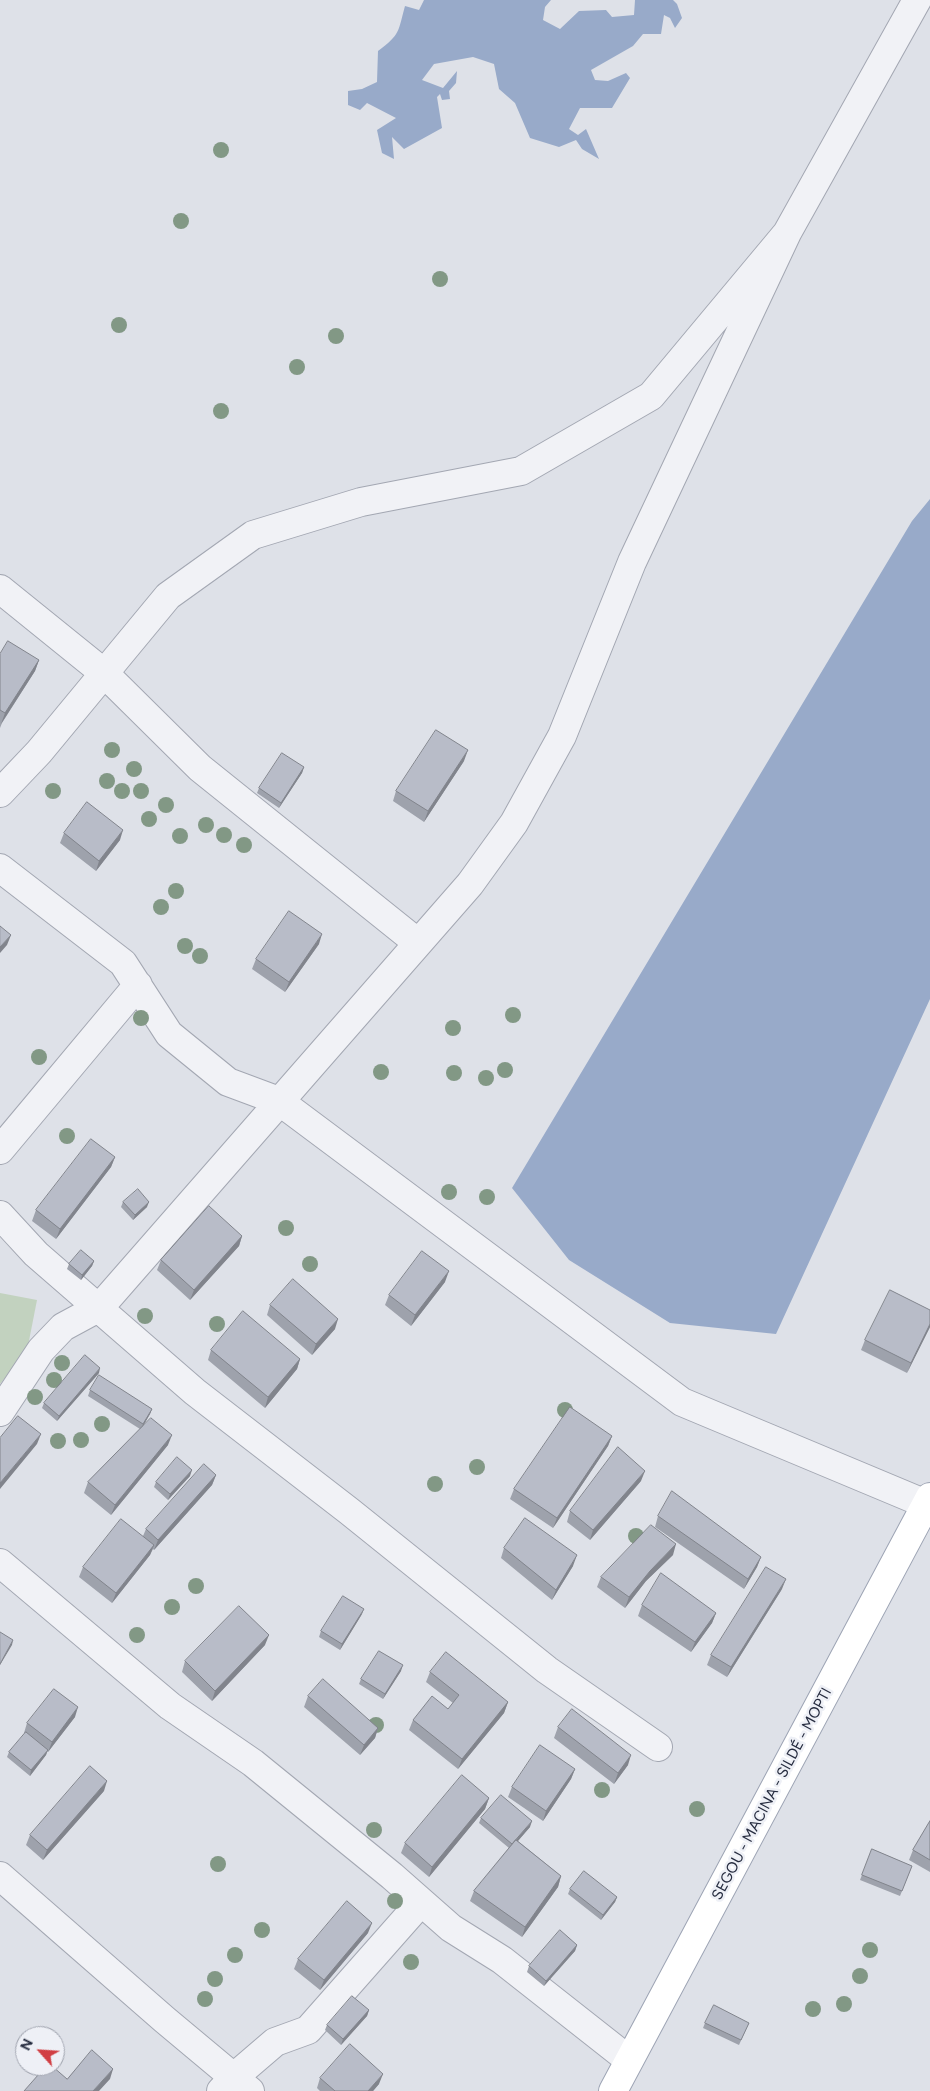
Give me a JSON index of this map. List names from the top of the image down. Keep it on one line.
{"streets":{"main road":["SEGOU - MACINA - SILDÉ - MOPTI"]},"north":"top left"}
